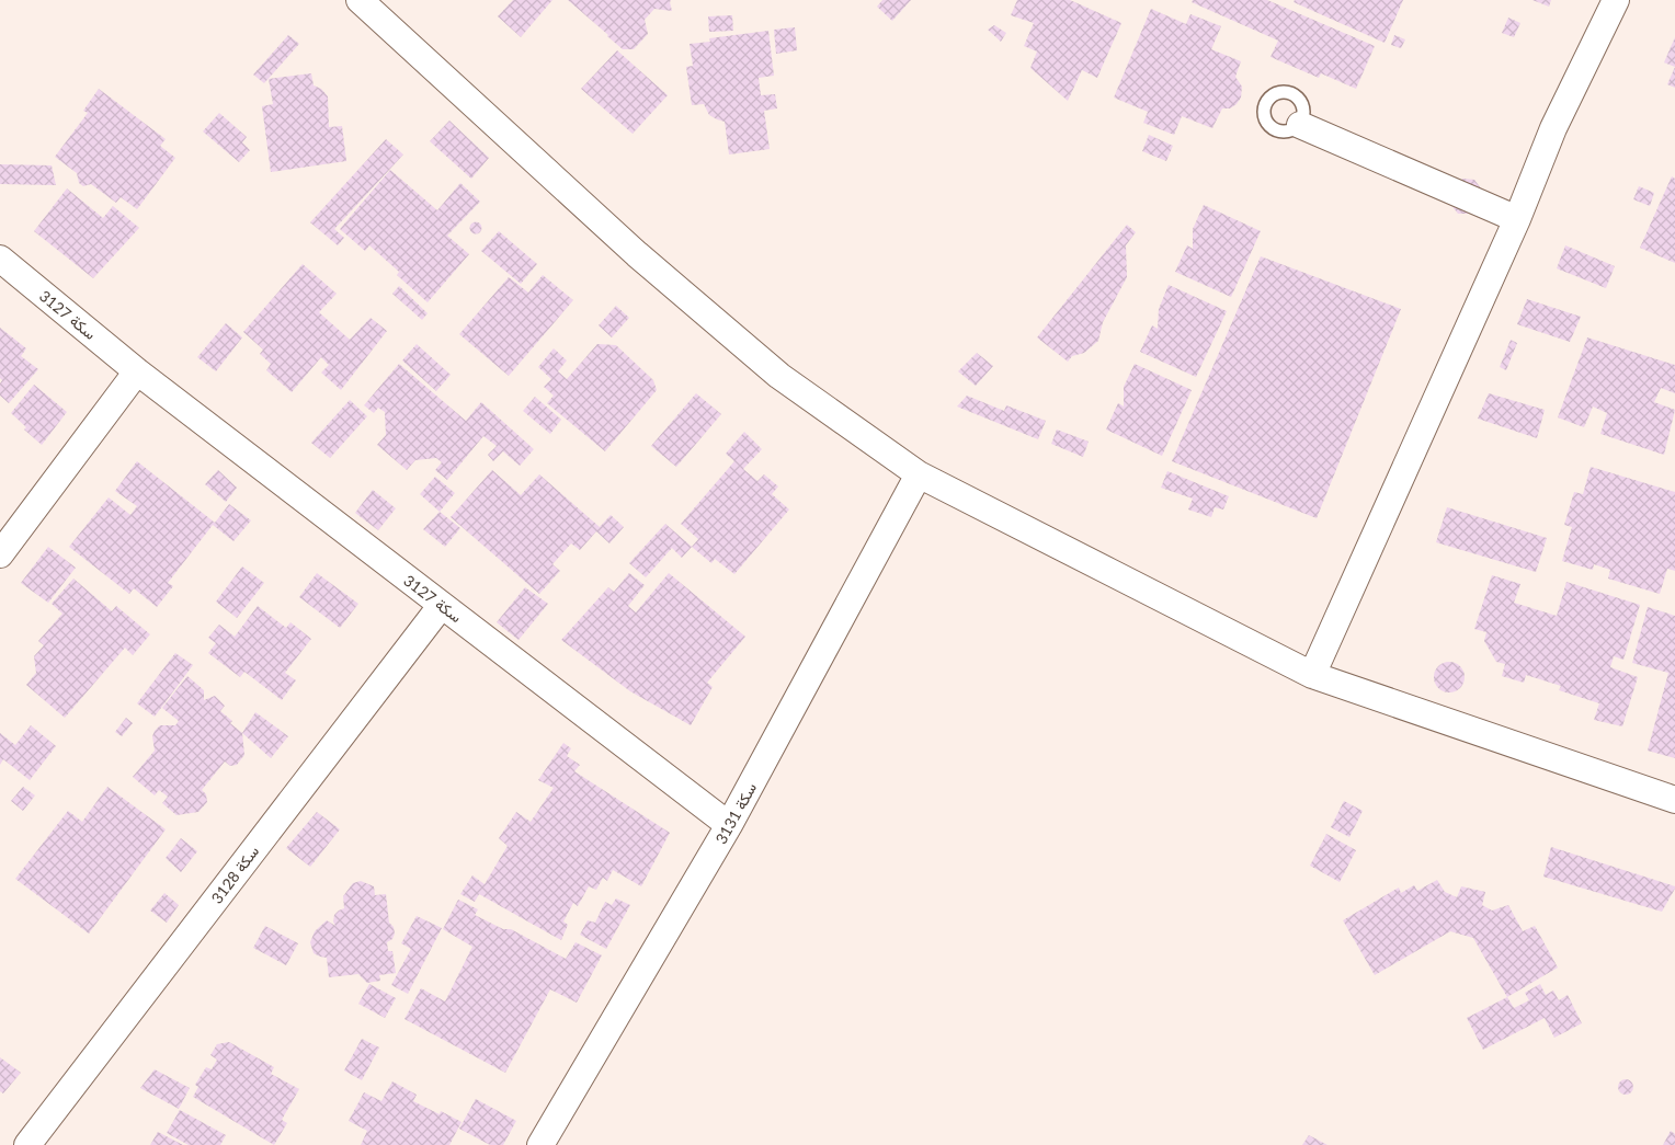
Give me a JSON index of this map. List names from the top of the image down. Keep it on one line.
{"streets":{"street":["سكة 3127","سكة 3131","سكة 3128"]},"crossings":[["سكة 3127","سكة 3131"],["سكة 3127","سكة 3128"]]}
